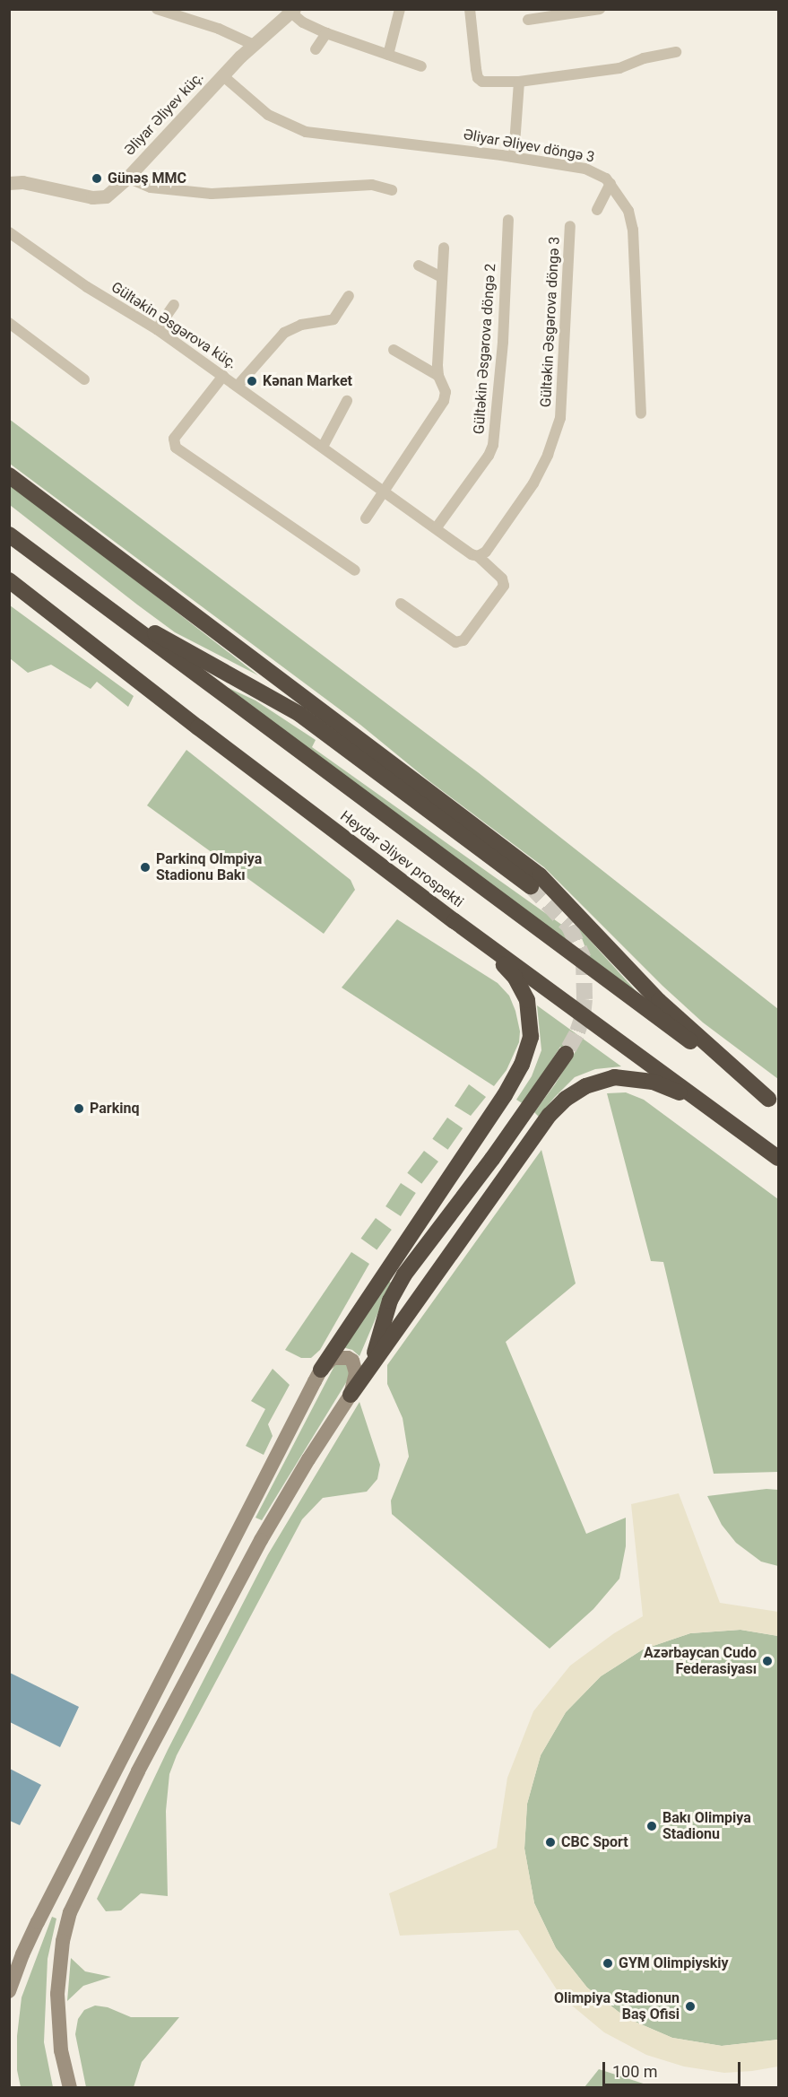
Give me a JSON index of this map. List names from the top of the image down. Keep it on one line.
{"streets":{"highway":["Heydər Əliyev prospekti"],"street":["Əliyar Əliyev küç.","Əliyar Əliyev döngə 3","Gültəkin Əsgərova döngə 3","Gültəkin Əsgərova küç.","Gültəkin Əsgərova döngə 2"]},"crossings":[["Əliyar Əliyev küç.","Əliyar Əliyev döngə 3"],["Gültəkin Əsgərova döngə 3","Gültəkin Əsgərova küç."],["Gültəkin Əsgərova küç.","Gültəkin Əsgərova döngə 2"]],"places":["Günəş MMC","Kənan Market","Parkinq Olmpiya Stadionu Bakı","Parkinq","Azərbaycan Cudo Federasiyası","Bakı Olimpiya Stadionu","CBC Sport","GYM Olimpiyskiy","Olimpiya Stadionun Baş Ofisi"],"scale_bar":"100 m"}
